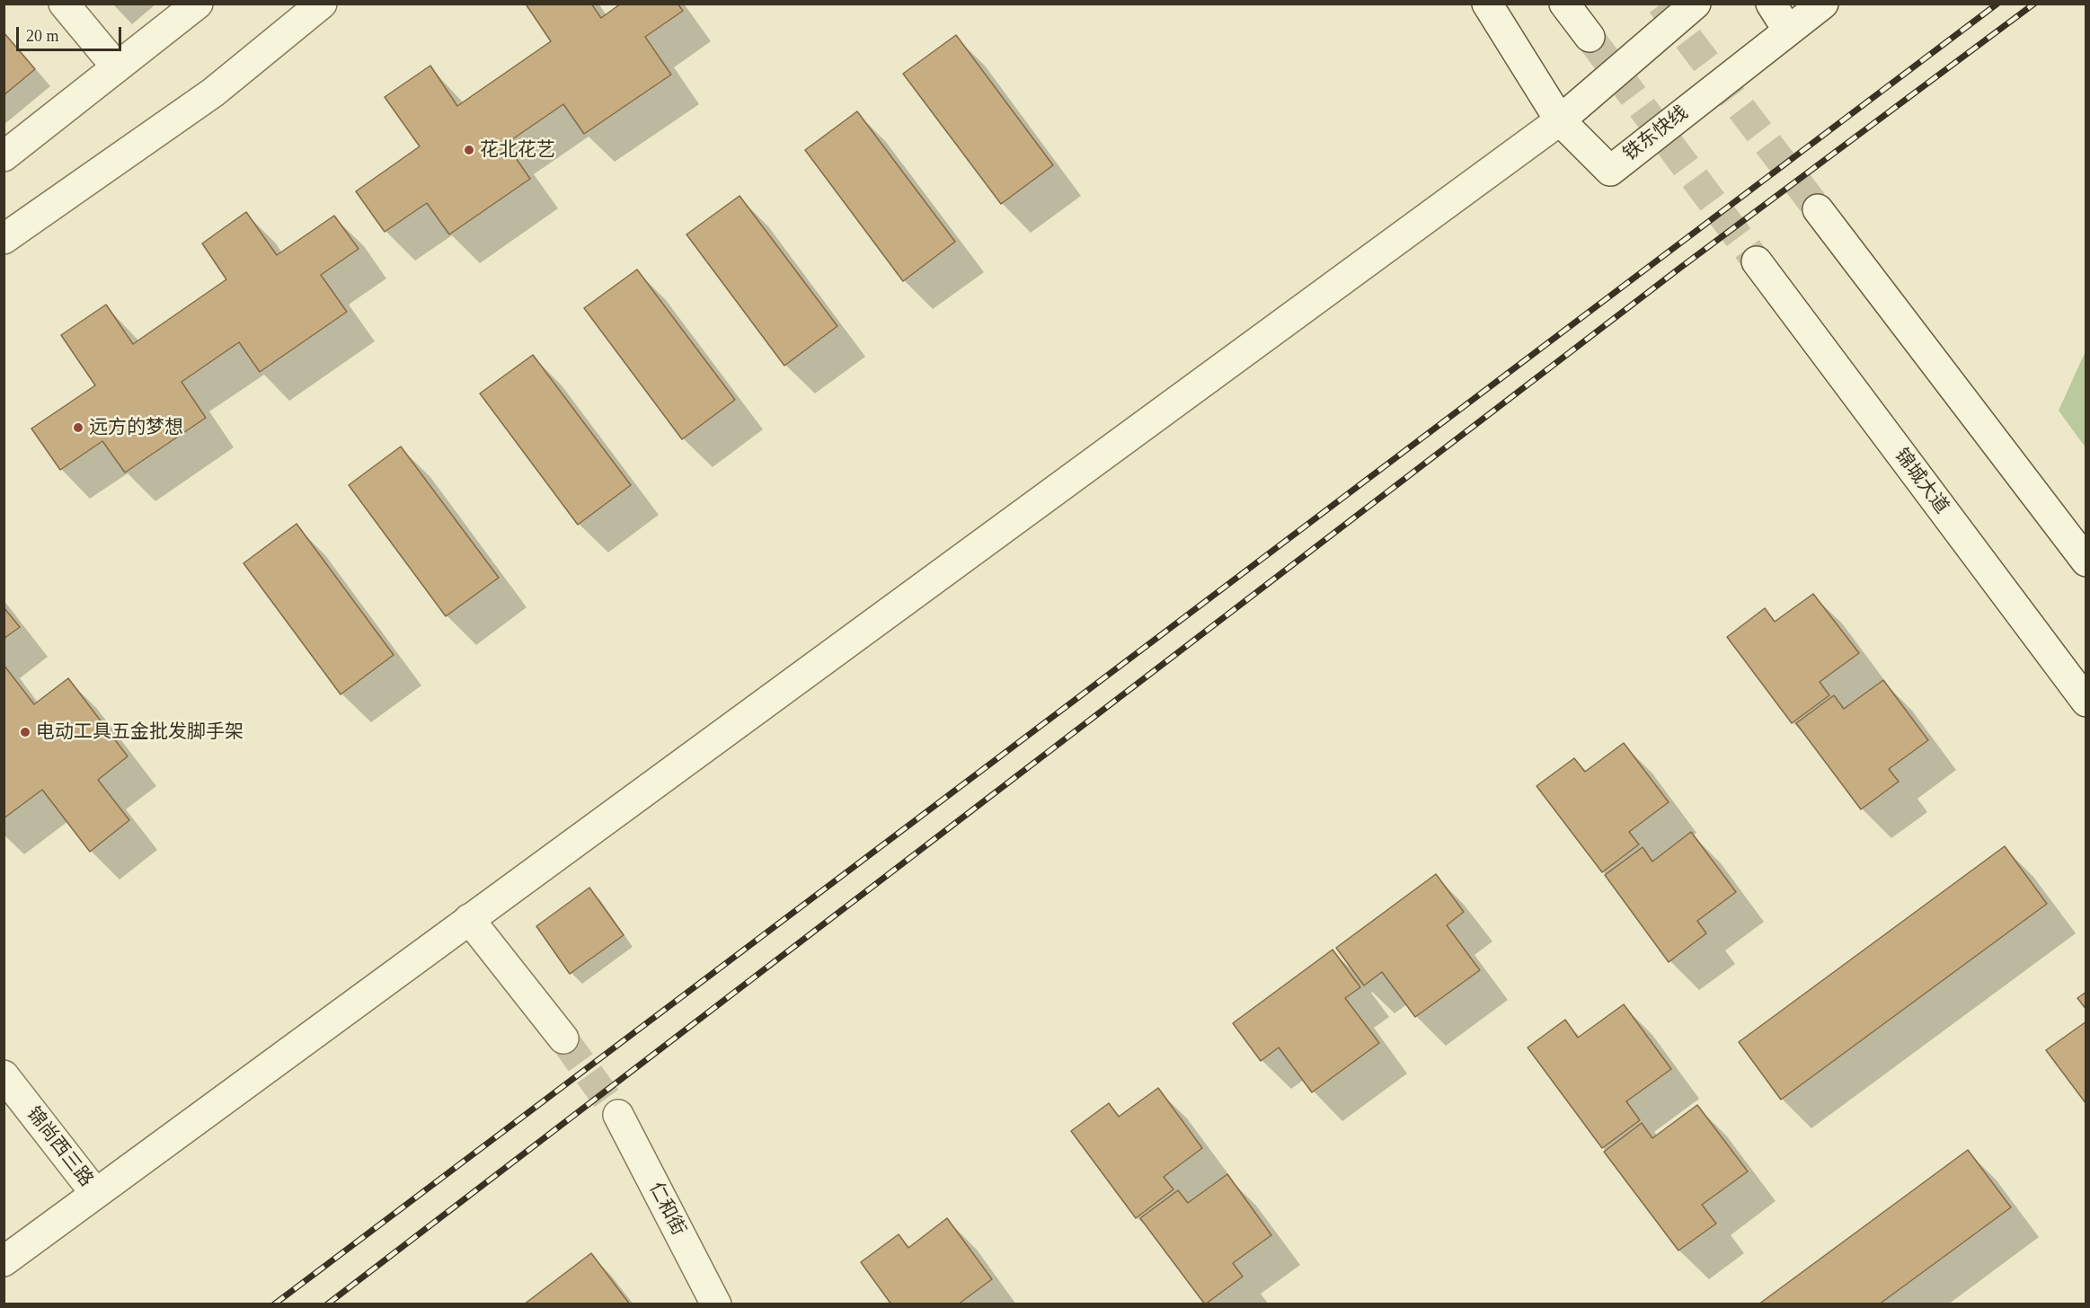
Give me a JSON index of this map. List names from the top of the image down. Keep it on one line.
{"streets":{"street":["铁东快线","锦城大道","锦尚西三路","仁和街"]},"places":["花北花艺","远方的梦想","电动工具五金批发脚手架"],"scale_bar":"20 m"}
